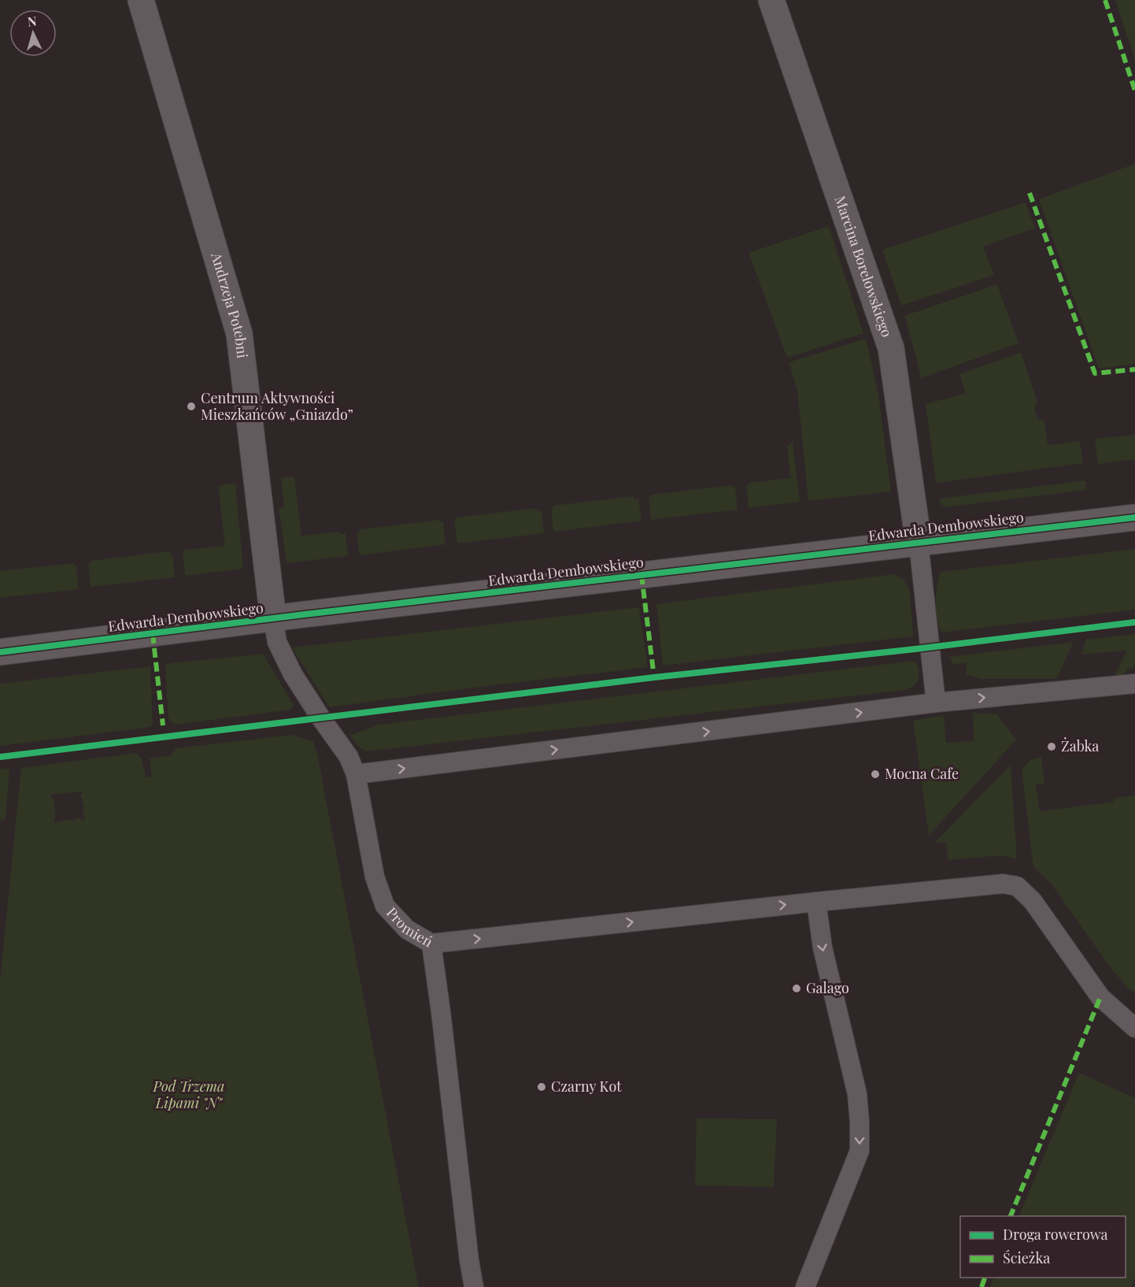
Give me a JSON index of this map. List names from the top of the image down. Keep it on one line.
{"streets":{"street":["Marcina Borelowskiego","Andrzeja Potebni","Edwarda Dembowskiego"],"lane":["Promień"]},"crossings":[["Marcina Borelowskiego","Edwarda Dembowskiego"],["Andrzeja Potebni","Edwarda Dembowskiego"],["Andrzeja Potebni","Promień"],["Edwarda Dembowskiego","Promień"]],"parks":["Pod Trzema Lipami \"N\""],"places":["Centrum Aktywności Mieszkańców „Gniazdo”","Żabka","Mocna Cafe","Galago","Czarny Kot"],"legend":["Droga rowerowa","Ścieżka"],"north":"top"}
